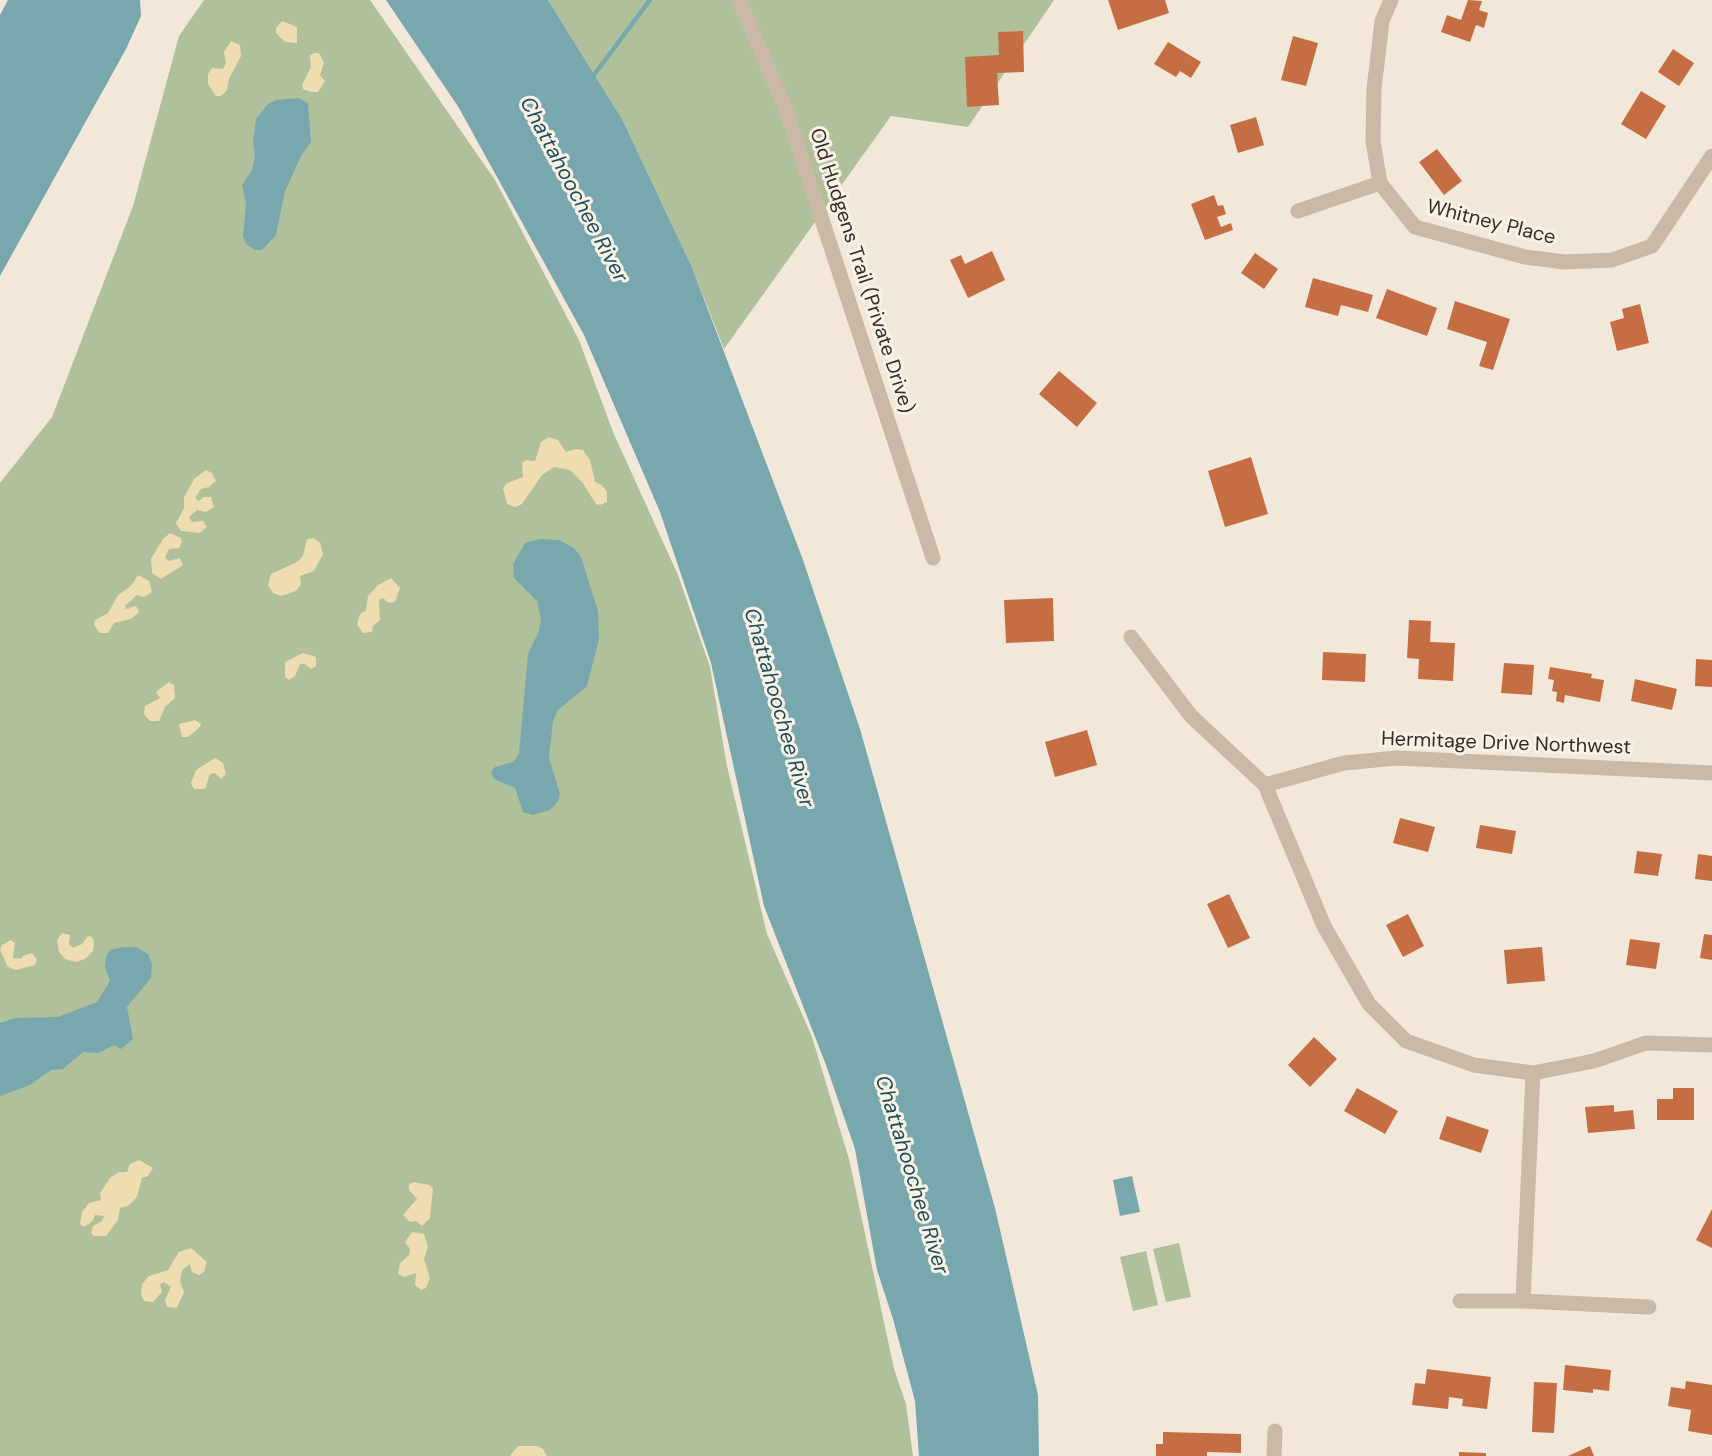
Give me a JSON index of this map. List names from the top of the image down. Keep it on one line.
{"streets":{"street":["Whitney Place","Old Hudgens Trail (Private Drive)","Hermitage Drive Northwest"]},"water":["Chattahoochee River"]}
